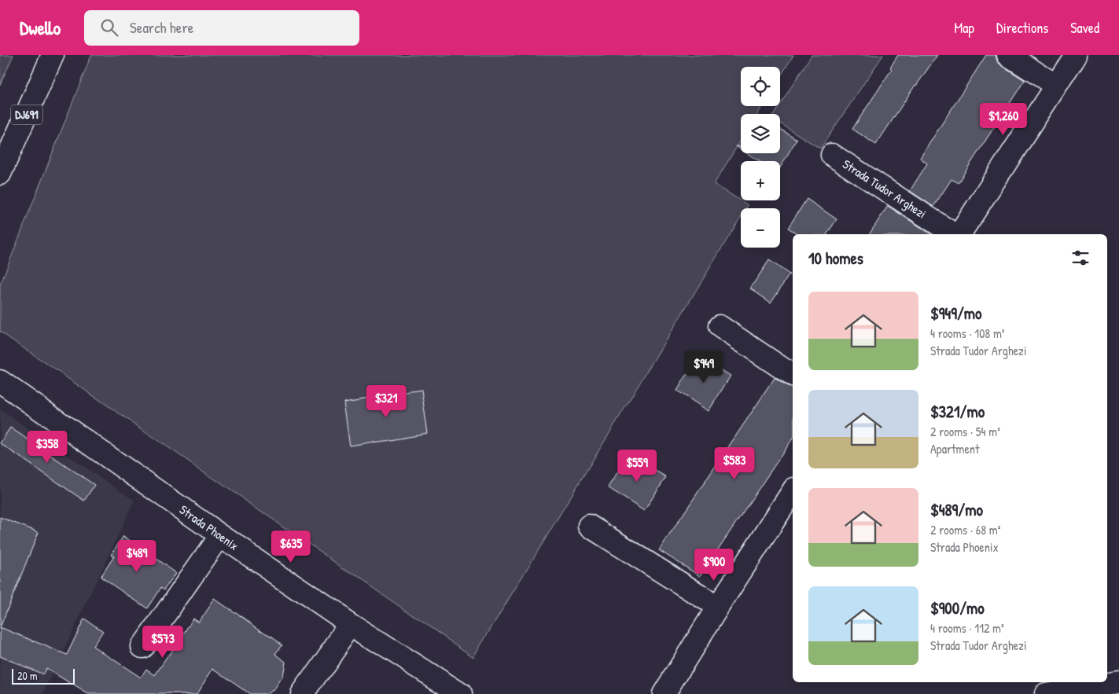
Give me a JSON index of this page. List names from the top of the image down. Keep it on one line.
{"streets":{"street":["DJ691","Strada Tudor Arghezi","Strada Phoenix"]},"scale_bar":"20 m","page":{"header":"Dwello","search":"Search here","nav":["Map","Directions","Saved"],"map_buttons":["+","−"],"price":["$1,260","$949","$321","$358","$583","$559","$635","$489","$900","$573"],"heading":"10 homes","list":[{"name":"$949/mo","note":"4 rooms · 108 m² · Strada Tudor Arghezi"},{"name":"$321/mo","note":"2 rooms · 54 m² · Apartment"},{"name":"$489/mo","note":"2 rooms · 68 m² · Strada Phoenix"},{"name":"$900/mo","note":"4 rooms · 112 m² · Strada Tudor Arghezi"}],"scale":"20 m"}}
